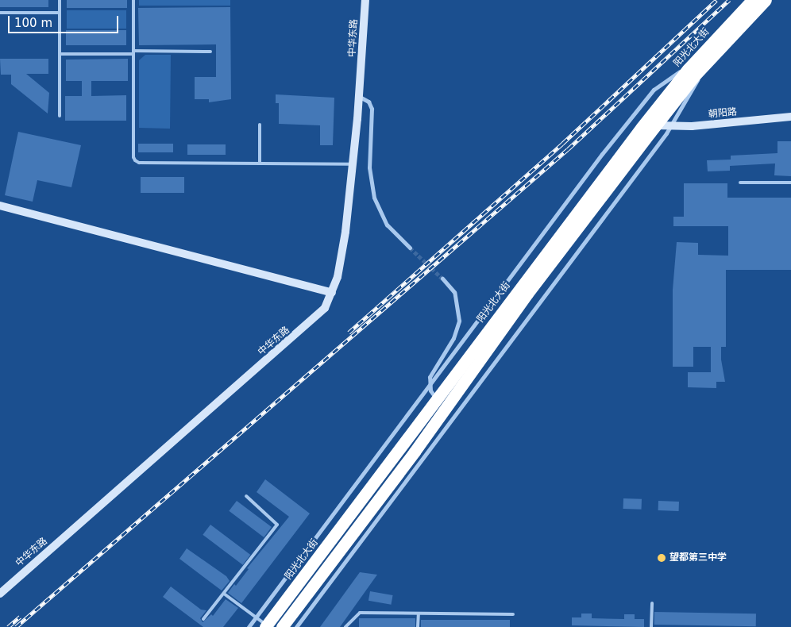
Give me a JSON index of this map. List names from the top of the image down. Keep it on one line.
{"streets":{"highway":["阳光北大街"],"street":["中华东路","朝阳路"]},"crossings":[["阳光北大街","朝阳路"]],"places":["望都第三中学"],"scale_bar":"100 m"}
